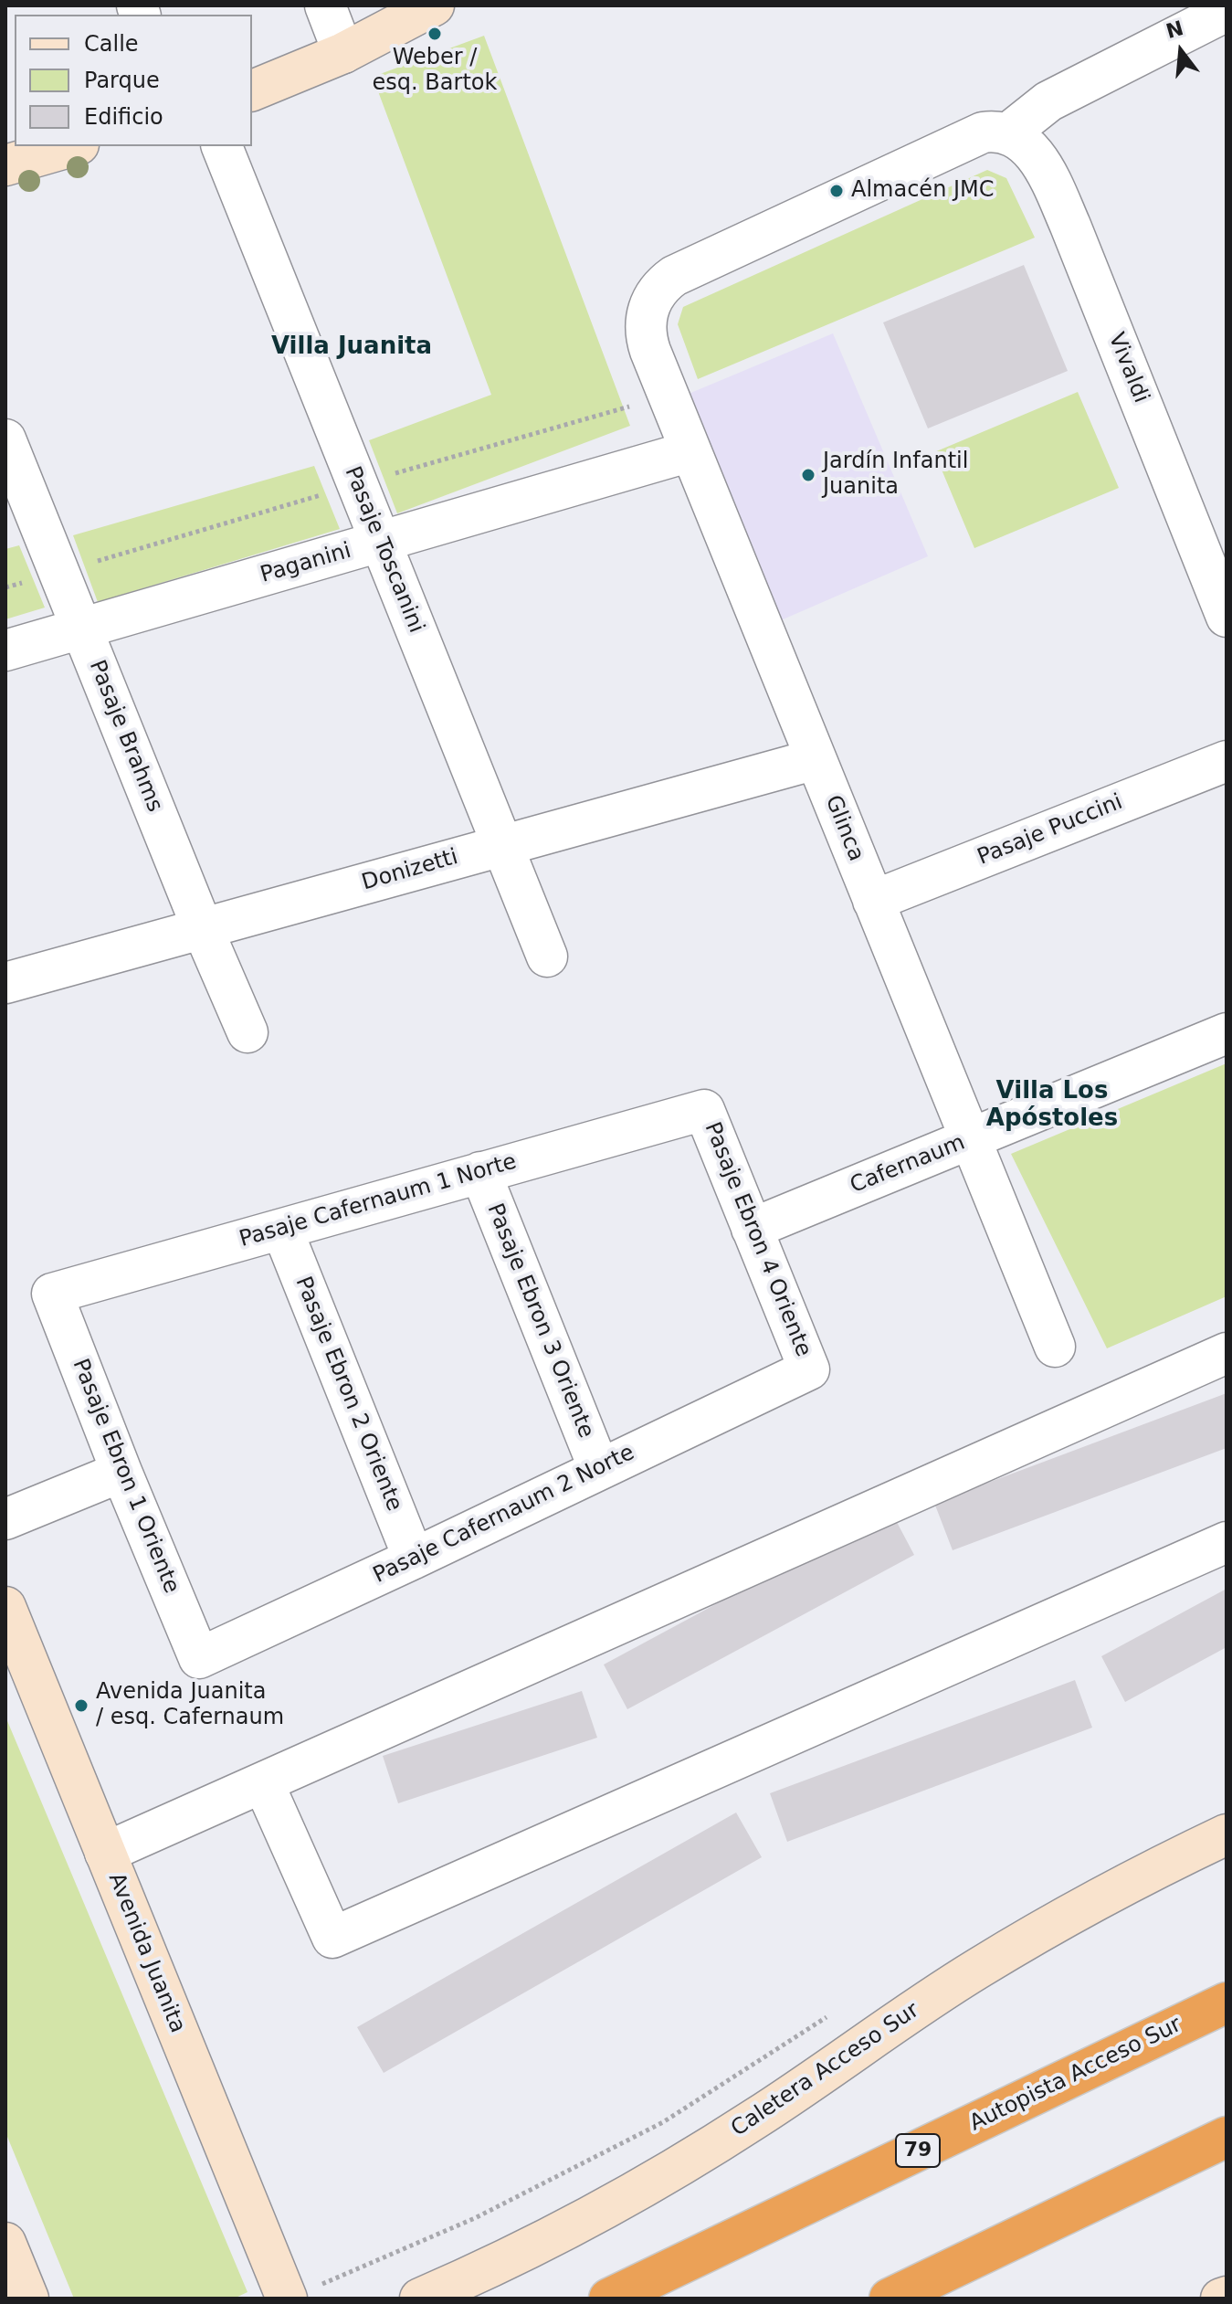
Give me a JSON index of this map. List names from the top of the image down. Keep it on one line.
{"streets":{"highway":["Autopista Acceso Sur","79"],"main road":["Avenida Juanita","Caletera Acceso Sur"],"street":["Vivaldi","Pasaje Toscanini","Paganini","Pasaje Brahms","Glinca","Pasaje Puccini","Donizetti","Cafernaum","Pasaje Cafernaum 1 Norte","Pasaje Ebron 4 Oriente","Pasaje Ebron 3 Oriente","Pasaje Ebron 2 Oriente","Pasaje Ebron 1 Oriente","Pasaje Cafernaum 2 Norte"]},"crossings":[["Vivaldi","Glinca"],["Pasaje Toscanini","Paganini"],["Pasaje Toscanini","Donizetti"],["Paganini","Pasaje Brahms"],["Paganini","Glinca"],["Pasaje Brahms","Donizetti"],["Glinca","Pasaje Puccini"],["Glinca","Donizetti"],["Glinca","Cafernaum"],["Cafernaum","Pasaje Ebron 4 Oriente"],["Pasaje Cafernaum 1 Norte","Pasaje Ebron 4 Oriente"],["Pasaje Cafernaum 1 Norte","Pasaje Ebron 3 Oriente"],["Pasaje Cafernaum 1 Norte","Pasaje Ebron 2 Oriente"],["Pasaje Cafernaum 1 Norte","Pasaje Ebron 1 Oriente"],["Pasaje Ebron 4 Oriente","Pasaje Cafernaum 2 Norte"],["Pasaje Ebron 3 Oriente","Pasaje Cafernaum 2 Norte"],["Pasaje Ebron 2 Oriente","Pasaje Cafernaum 2 Norte"],["Pasaje Ebron 1 Oriente","Pasaje Cafernaum 2 Norte"]],"districts":["Villa Juanita","Villa Los Apóstoles"],"places":["Weber / esq. Bartok","Almacén JMC","Jardín Infantil Juanita","Avenida Juanita / esq. Cafernaum"],"legend":["Calle","Parque","Edificio"],"north":"top"}
